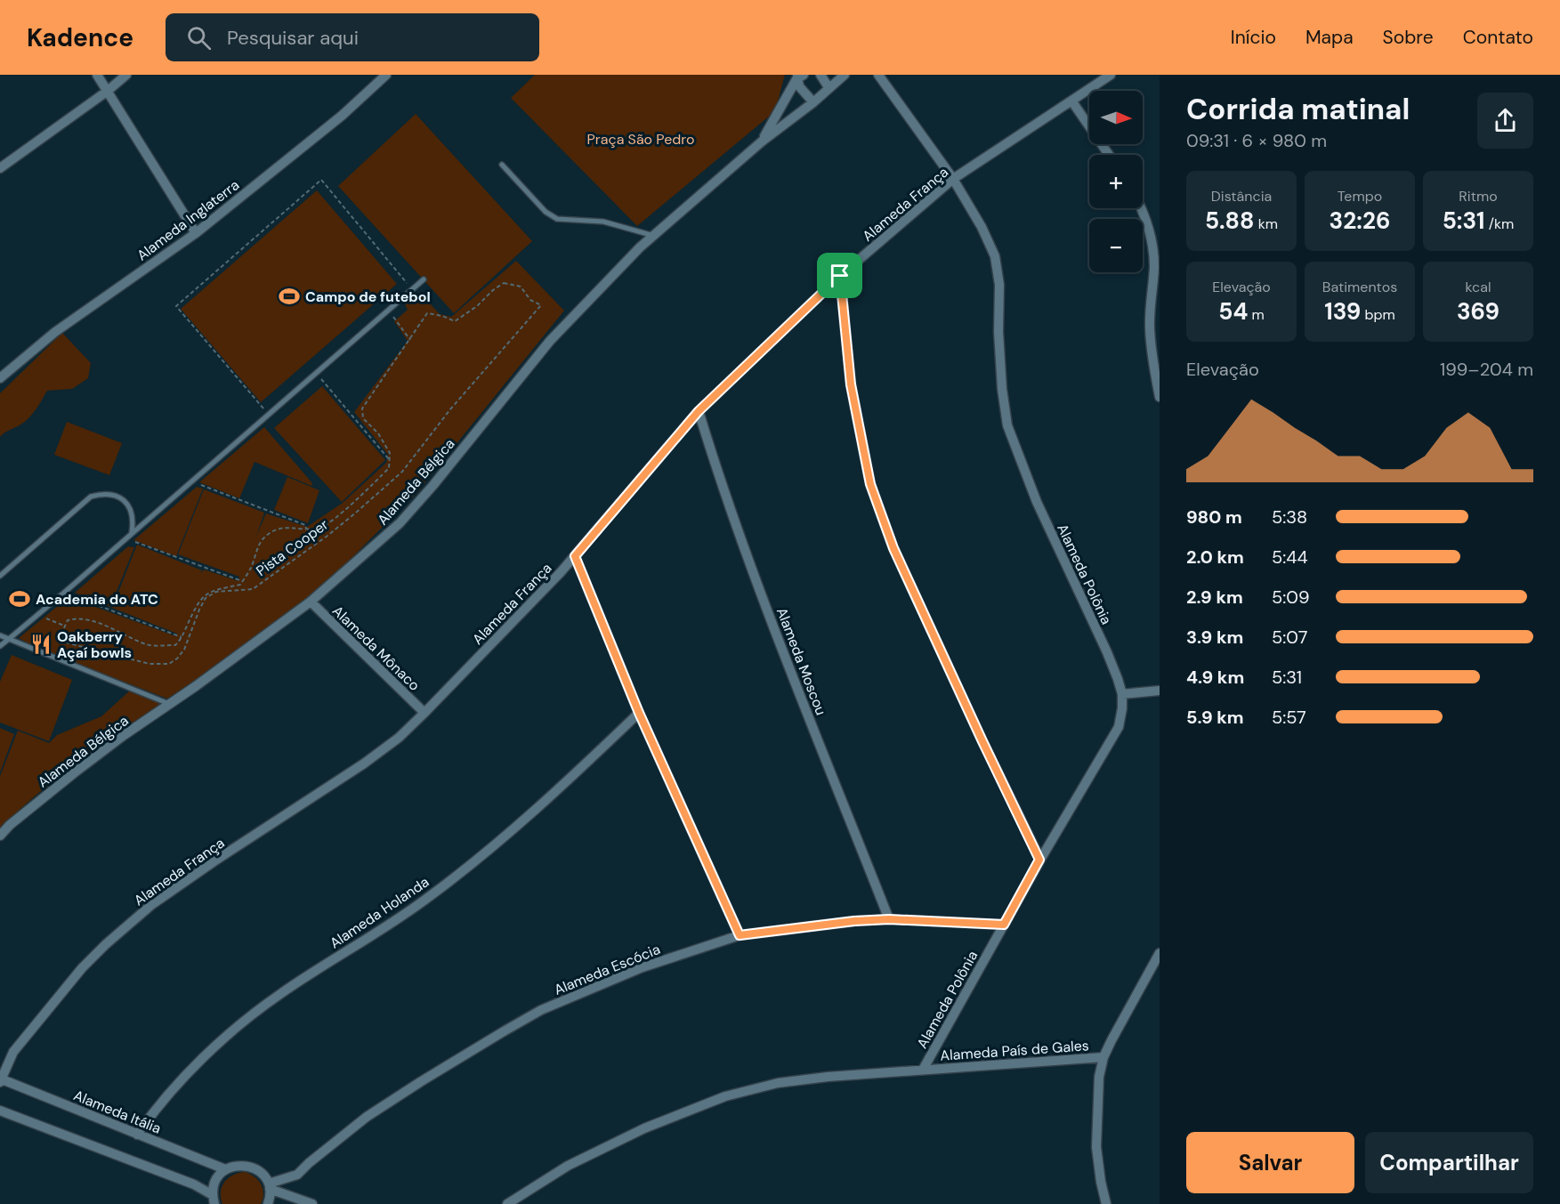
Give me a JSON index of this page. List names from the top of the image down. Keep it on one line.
{"streets":{"street":["Alameda França","Alameda Inglaterra","Alameda Bélgica","Alameda Polônia","Alameda Mônaco","Alameda Moscou","Alameda Holanda","Alameda Escócia","Alameda País de Gales","Alameda Itália"],"path":["Pista Cooper"]},"crossings":[["Alameda França","Alameda Polônia"],["Alameda França","Alameda Mônaco"],["Alameda França","Alameda Moscou"],["Alameda França","Alameda Itália"],["Alameda Bélgica","Alameda Mônaco"],["Alameda Polônia","Alameda Escócia"],["Alameda Polônia","Alameda País de Gales"],["Alameda Moscou","Alameda Escócia"],["Alameda Holanda","Alameda Itália"]],"parks":["Praça São Pedro"],"places":{"sports":["Campo de futebol","Academia do ATC"],"restaurant":["Oakberry Açaí bowls"]},"north":"right","page":{"header":"Kadence","search":"Pesquisar aqui","nav":["Início","Mapa","Sobre","Contato"],"heading":["Corrida matinal","09:31 · 6 × 980 m"],"map_buttons":["+","−"],"stats":[["Distância","5.88 km"],["Tempo","32:26"],["Ritmo","5:31 /km"],["Elevação","54 m"],["Batimentos","139 bpm"],["kcal","369"]],"chart":["Elevação","199–204 m"],"list":[{"name":"980 m","note":"5:38"},{"name":"2.0 km","note":"5:44"},{"name":"2.9 km","note":"5:09"},{"name":"3.9 km","note":"5:07"},{"name":"4.9 km","note":"5:31"},{"name":"5.9 km","note":"5:57"}],"buttons":["Salvar","Compartilhar"]}}
